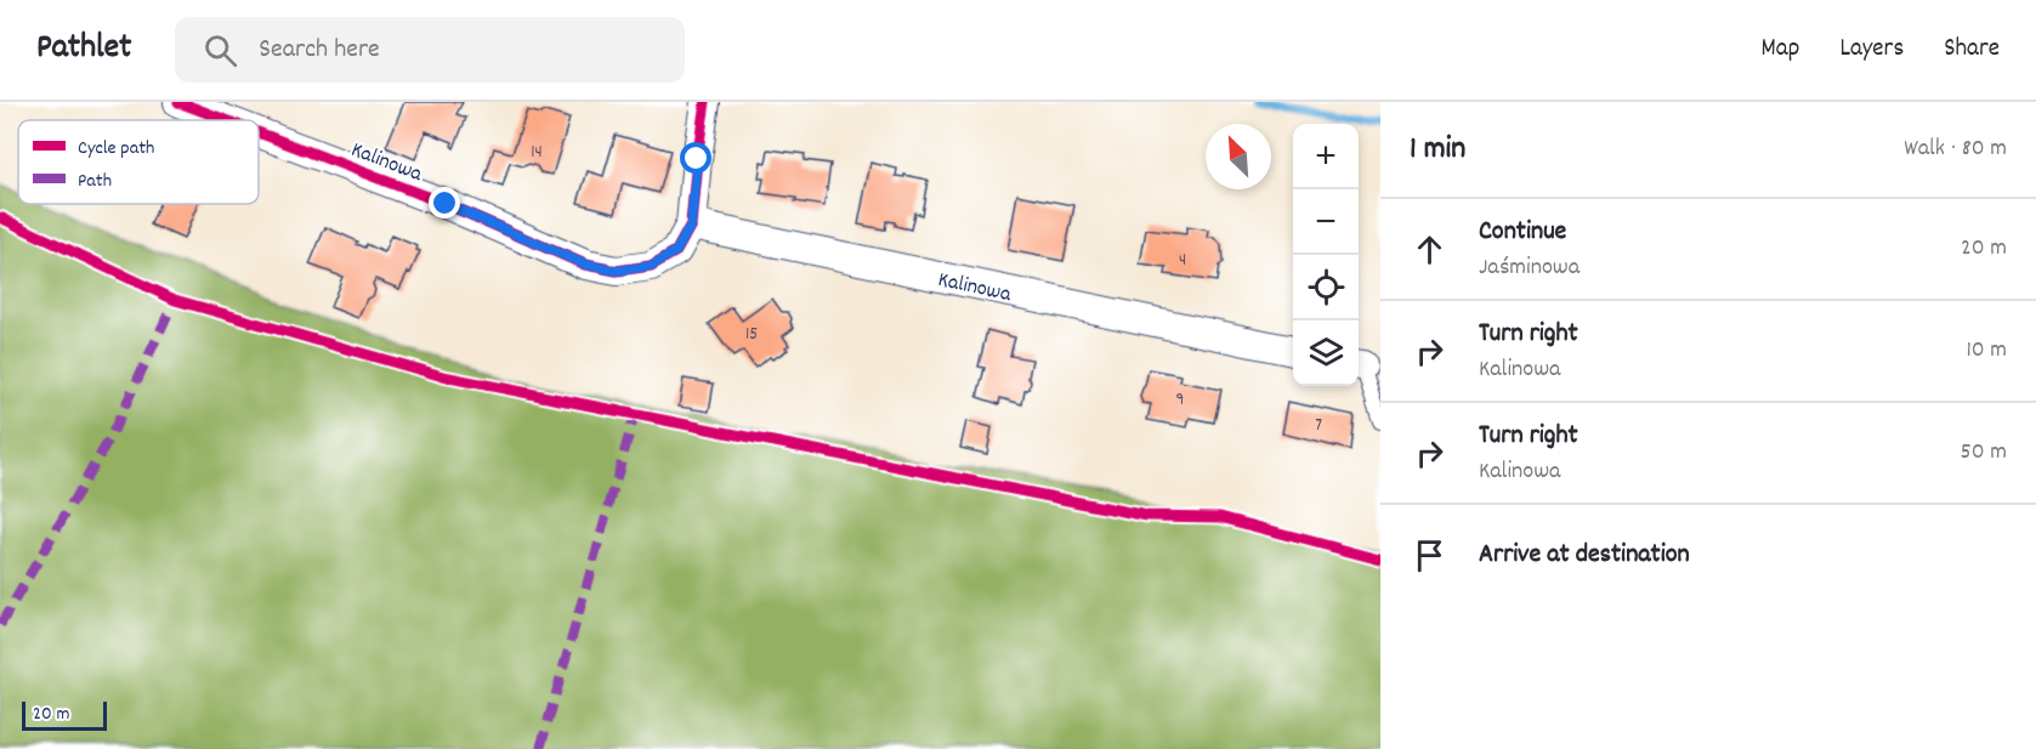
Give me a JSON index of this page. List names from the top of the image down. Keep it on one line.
{"streets":{"street":["Kalinowa"]},"house_numbers":["14","4","15","9","7"],"legend":["Cycle path","Path"],"scale_bar":"20 m","north":"top left","page":{"header":"Pathlet","search":"Search here","nav":["Map","Layers","Share"],"heading":["1 min","Walk · 80 m"],"map_buttons":["+","−"],"list":[["Continue","Jaśminowa","20 m"],["Turn right","Kalinowa","10 m"],["Turn right","Kalinowa","50 m"],"Arrive at destination"],"scale":"20 m"}}
